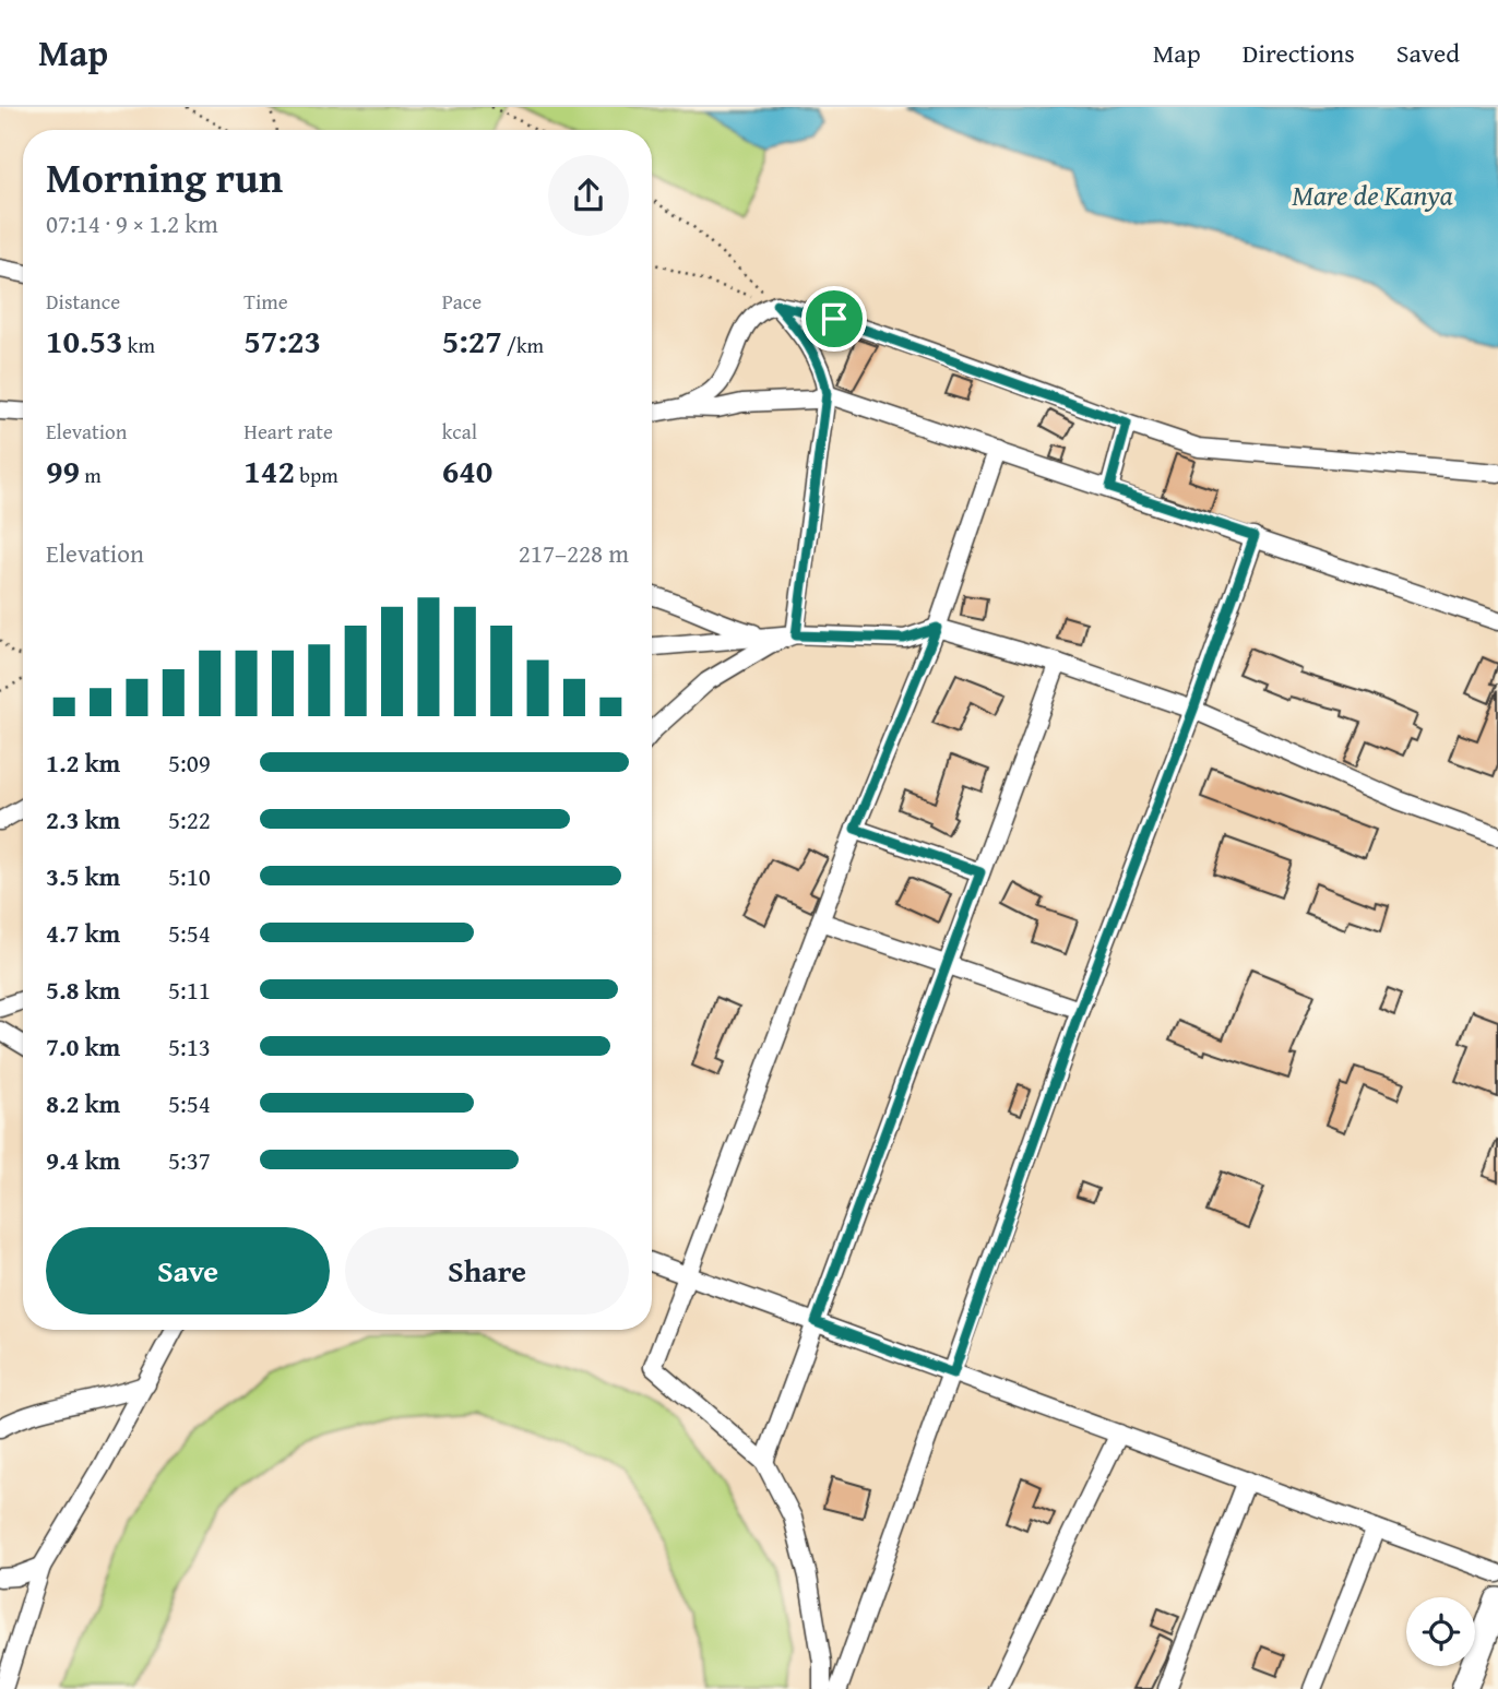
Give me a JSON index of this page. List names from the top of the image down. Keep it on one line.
{"water":["Mare de Kanya"],"page":{"header":"Map","nav":["Map","Directions","Saved"],"heading":["Morning run","07:14 · 9 × 1.2 km"],"stats":[["Distance","10.53 km"],["Time","57:23"],["Pace","5:27 /km"],["Elevation","99 m"],["Heart rate","142 bpm"],["kcal","640"]],"chart":["Elevation","217–228 m"],"list":[{"name":"1.2 km","note":"5:09"},{"name":"2.3 km","note":"5:22"},{"name":"3.5 km","note":"5:10"},{"name":"4.7 km","note":"5:54"},{"name":"5.8 km","note":"5:11"},{"name":"7.0 km","note":"5:13"},{"name":"8.2 km","note":"5:54"},{"name":"9.4 km","note":"5:37"}],"buttons":["Save","Share"]}}
